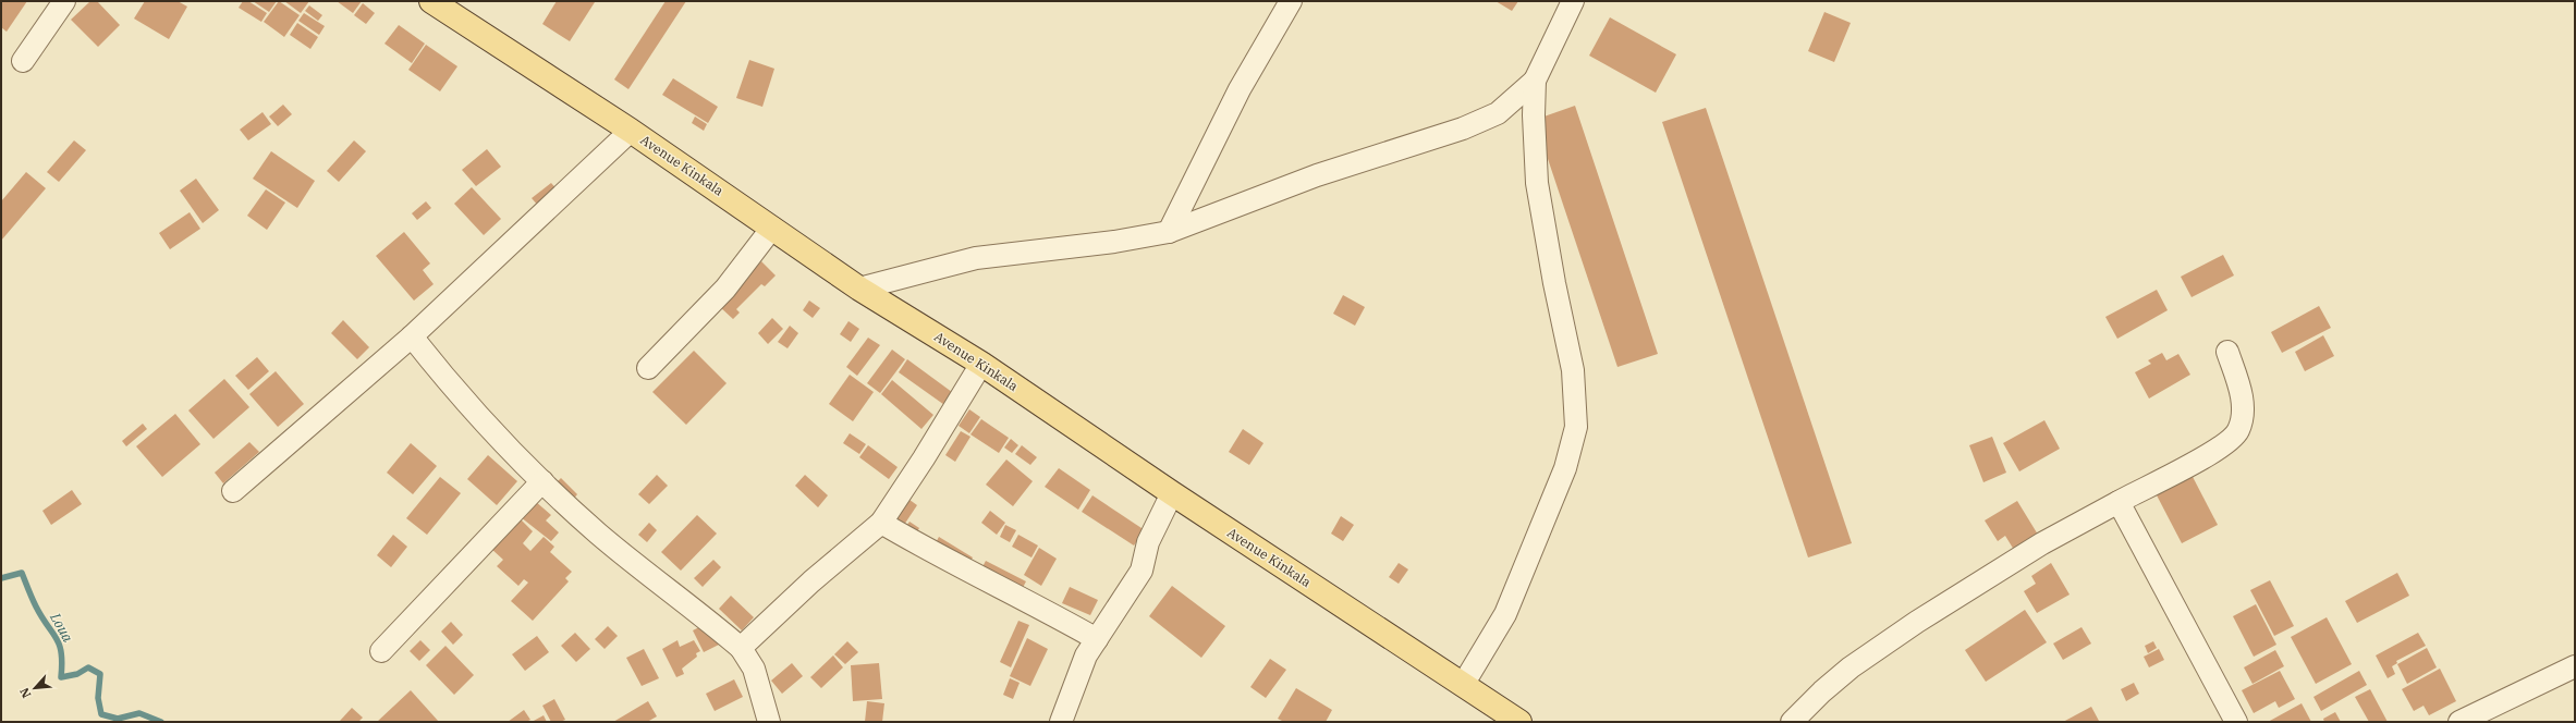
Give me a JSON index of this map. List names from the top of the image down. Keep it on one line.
{"streets":{"main road":["Avenue Kinkala"]},"water":["Loua"],"north":"bottom left"}
